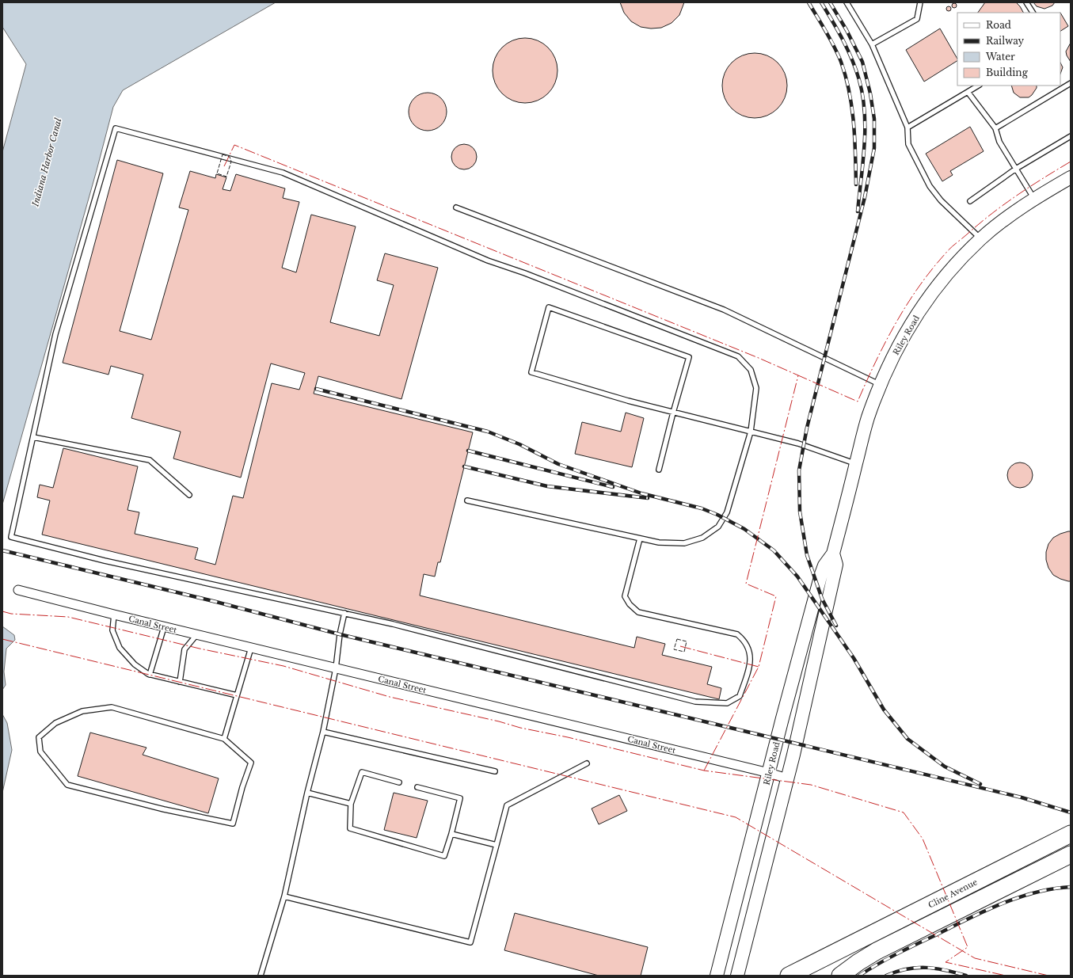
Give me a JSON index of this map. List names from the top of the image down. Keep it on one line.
{"streets":{"highway":["Cline Avenue"],"main road":["Riley Road"],"street":["Canal Street"]},"crossings":[["Riley Road","Canal Street"]],"water":["Indiana Harbor Canal"],"legend":["Road","Railway","Water","Building"]}
